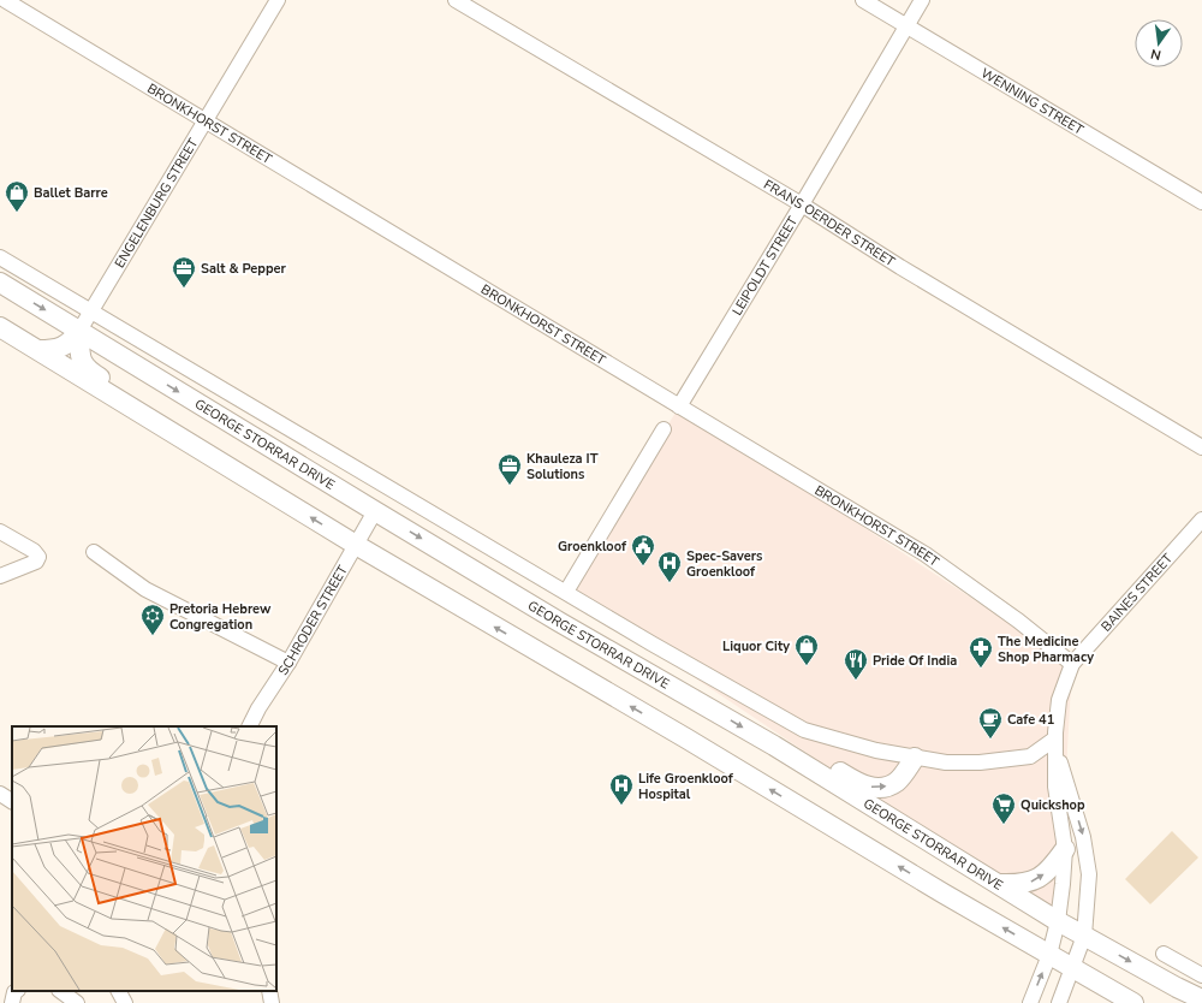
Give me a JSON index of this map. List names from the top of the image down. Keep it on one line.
{"streets":{"main road":["GEORGE STORRAR DRIVE"],"street":["WENNING STREET","BRONKHORST STREET","ENGELENBURG STREET","FRANS OERDER STREET","LEIPOLDT STREET","BAINES STREET","SCHRODER STREET"]},"crossings":[["WENNING STREET","LEIPOLDT STREET"],["BRONKHORST STREET","ENGELENBURG STREET"],["BRONKHORST STREET","LEIPOLDT STREET"],["BRONKHORST STREET","BAINES STREET"],["ENGELENBURG STREET","GEORGE STORRAR DRIVE"],["FRANS OERDER STREET","LEIPOLDT STREET"],["GEORGE STORRAR DRIVE","BAINES STREET"],["GEORGE STORRAR DRIVE","SCHRODER STREET"]],"places":{"shop":["Ballet Barre","Liquor City"],"office":["Salt & Pepper","Khauleza IT Solutions"],"public building":["Groenkloof"],"hospital":["Spec-Savers Groenkloof","Life Groenkloof Hospital"],"synagogue":["Pretoria Hebrew Congregation"],"pharmacy":["The Medicine Shop Pharmacy"],"restaurant":["Pride Of India"],"cafe":["Cafe 41"],"supermarket":["Quickshop"]},"north":"bottom"}
